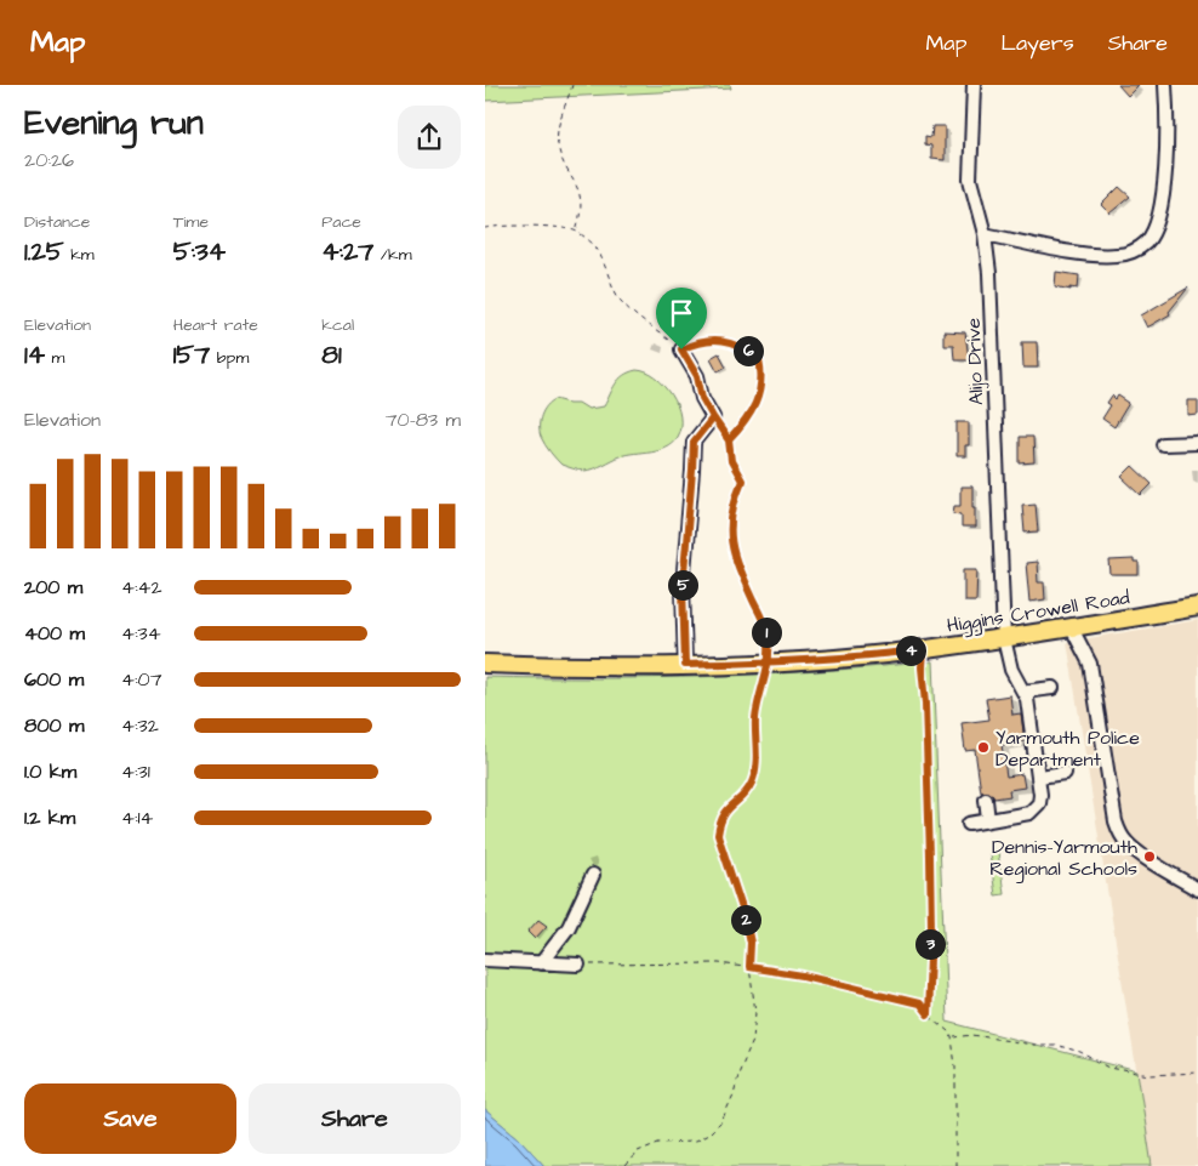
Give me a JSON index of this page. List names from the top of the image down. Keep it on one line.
{"streets":{"main road":["Higgins Crowell Road"],"street":["Alijo Drive"]},"crossings":[["Alijo Drive","Higgins Crowell Road"]],"places":["Yarmouth Police Department","Dennis-Yarmouth Regional Schools"],"page":{"header":"Map","nav":["Map","Layers","Share"],"heading":["Evening run","20:26"],"stats":[["Distance","1.25 km"],["Time","5:34"],["Pace","4:27 /km"],["Elevation","14 m"],["Heart rate","157 bpm"],["kcal","81"]],"pins":["6","5","1","4","2","3"],"chart":["Elevation","70–83 m"],"list":[{"name":"200 m","note":"4:42"},{"name":"400 m","note":"4:34"},{"name":"600 m","note":"4:07"},{"name":"800 m","note":"4:32"},{"name":"1.0 km","note":"4:31"},{"name":"1.2 km","note":"4:14"}],"buttons":["Save","Share"]}}
